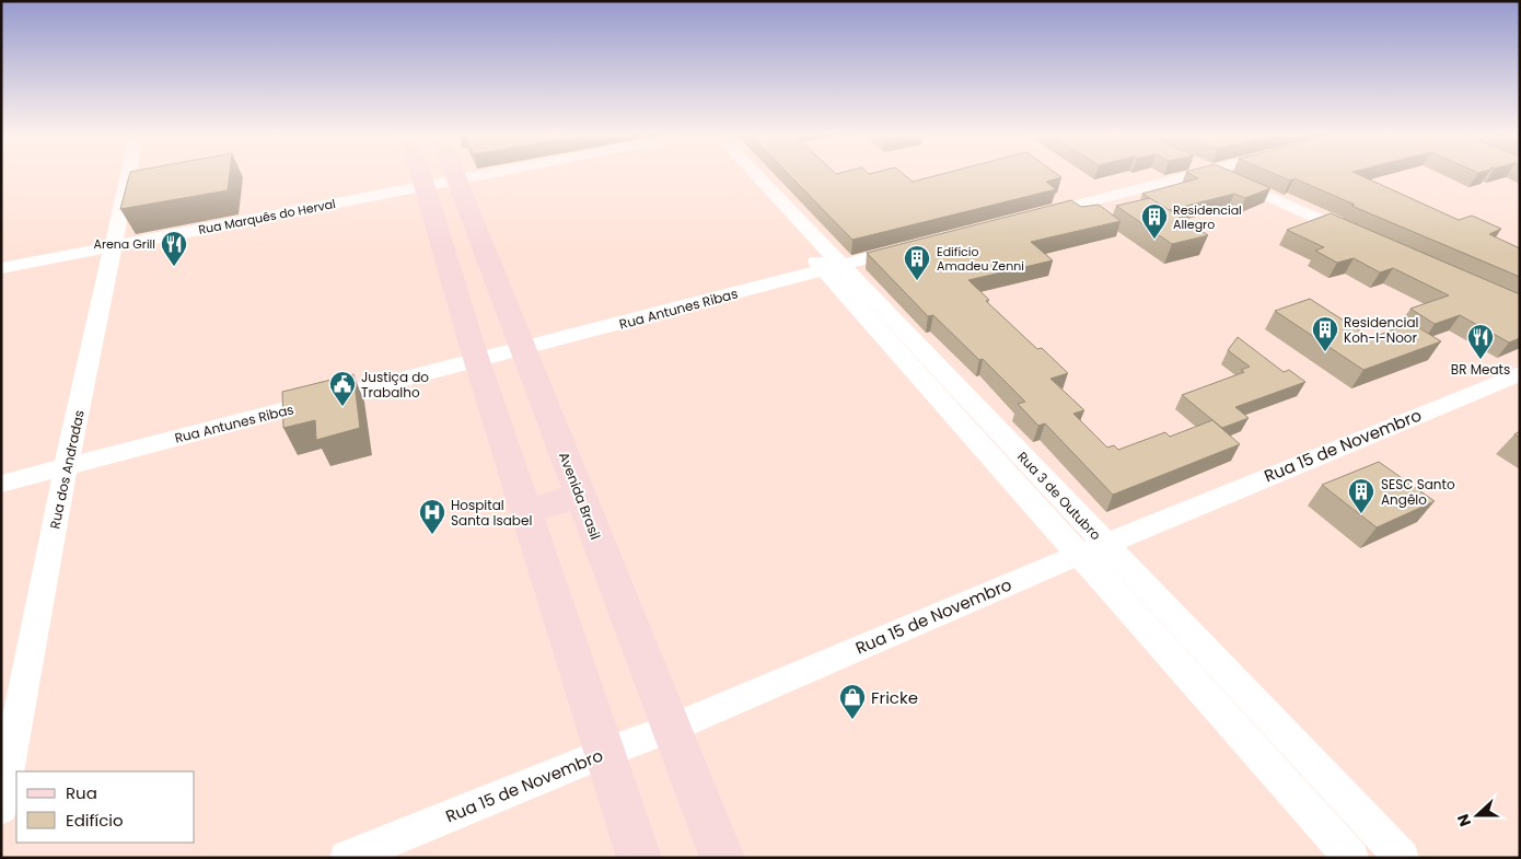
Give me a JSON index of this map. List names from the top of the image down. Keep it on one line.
{"streets":{"main road":["Avenida Brasil"],"street":["Rua Marquês do Herval","Rua Antunes Ribas","Rua 15 de Novembro","Rua dos Andradas","Rua 3 de Outubro"]},"crossings":[["Rua Marquês do Herval","Rua dos Andradas"],["Rua Marquês do Herval","Avenida Brasil"],["Rua Antunes Ribas","Rua dos Andradas"],["Rua Antunes Ribas","Avenida Brasil"],["Rua Antunes Ribas","Rua 3 de Outubro"],["Rua 15 de Novembro","Avenida Brasil"],["Rua 15 de Novembro","Rua 3 de Outubro"]],"places":{"building":["Residencial Allegro","Edifício Amadeu Zenni","Residencial Koh-I-Noor","SESC Santo Angêlo"],"restaurant":["Arena Grill","BR Meats"],"public building":["Justiça do Trabalho"],"hospital":["Hospital Santa Isabel"],"shop":["Fricke"]},"legend":["Rua","Edifício"],"north":"left"}
